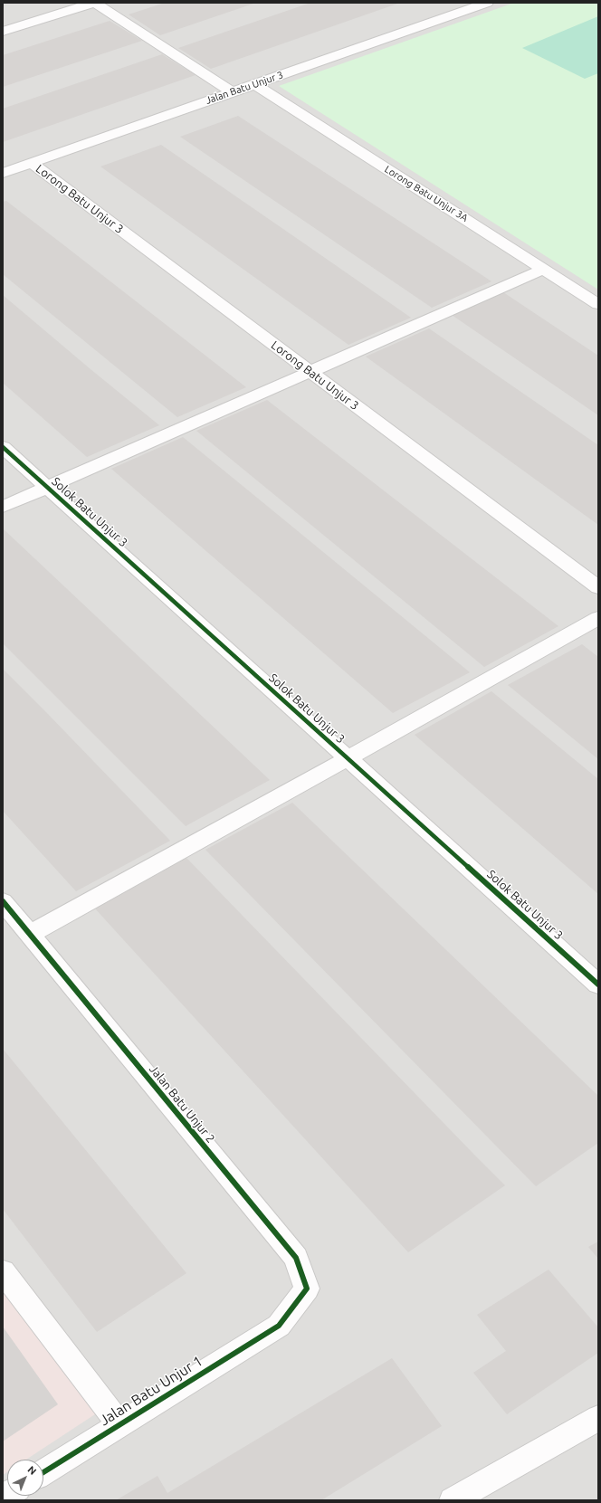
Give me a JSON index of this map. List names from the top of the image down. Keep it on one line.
{"streets":{"street":["Jalan Batu Unjur 3","Lorong Batu Unjur 3A","Lorong Batu Unjur 3","Solok Batu Unjur 3","Jalan Batu Unjur 2","Jalan Batu Unjur 1"]},"crossings":[["Jalan Batu Unjur 3","Lorong Batu Unjur 3A"],["Jalan Batu Unjur 3","Lorong Batu Unjur 3"],["Jalan Batu Unjur 2","Jalan Batu Unjur 1"]],"north":"top right"}
